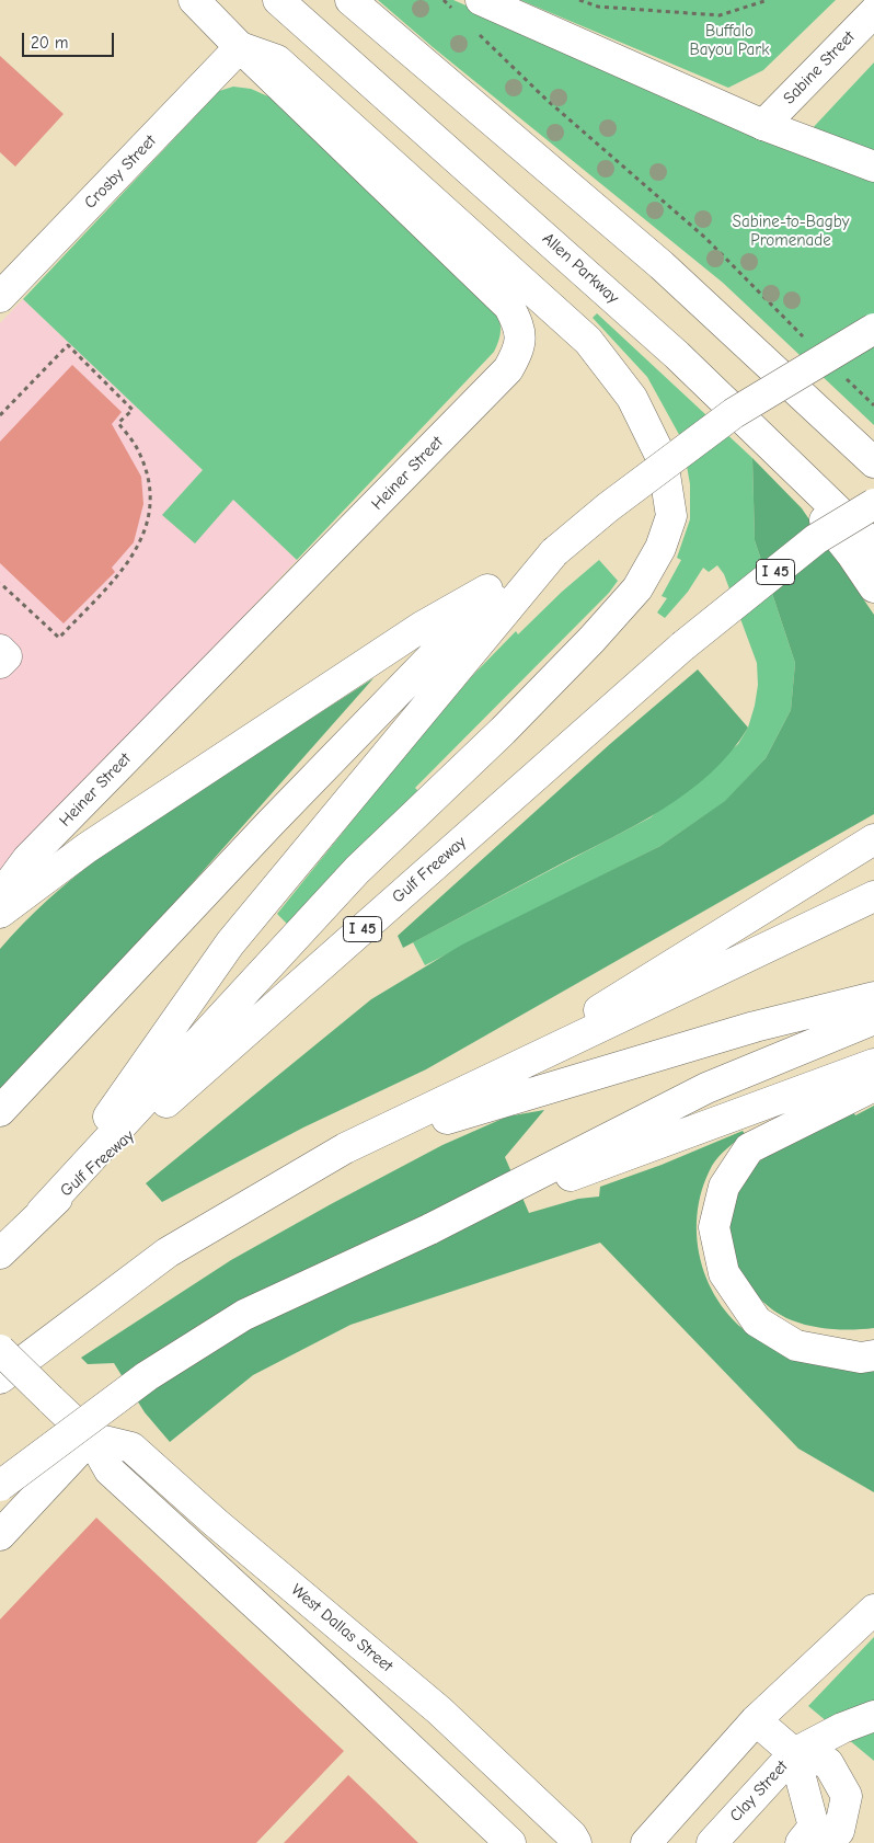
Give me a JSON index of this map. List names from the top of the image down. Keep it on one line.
{"streets":{"main road":["Sabine Street","Crosby Street","Allen Parkway","Heiner Street","I 45","Gulf Freeway","West Dallas Street","Clay Street"]},"crossings":[["Crosby Street","Heiner Street"]],"parks":["Buffalo Bayou Park","Sabine-to-Bagby Promenade"],"scale_bar":"20 m"}
